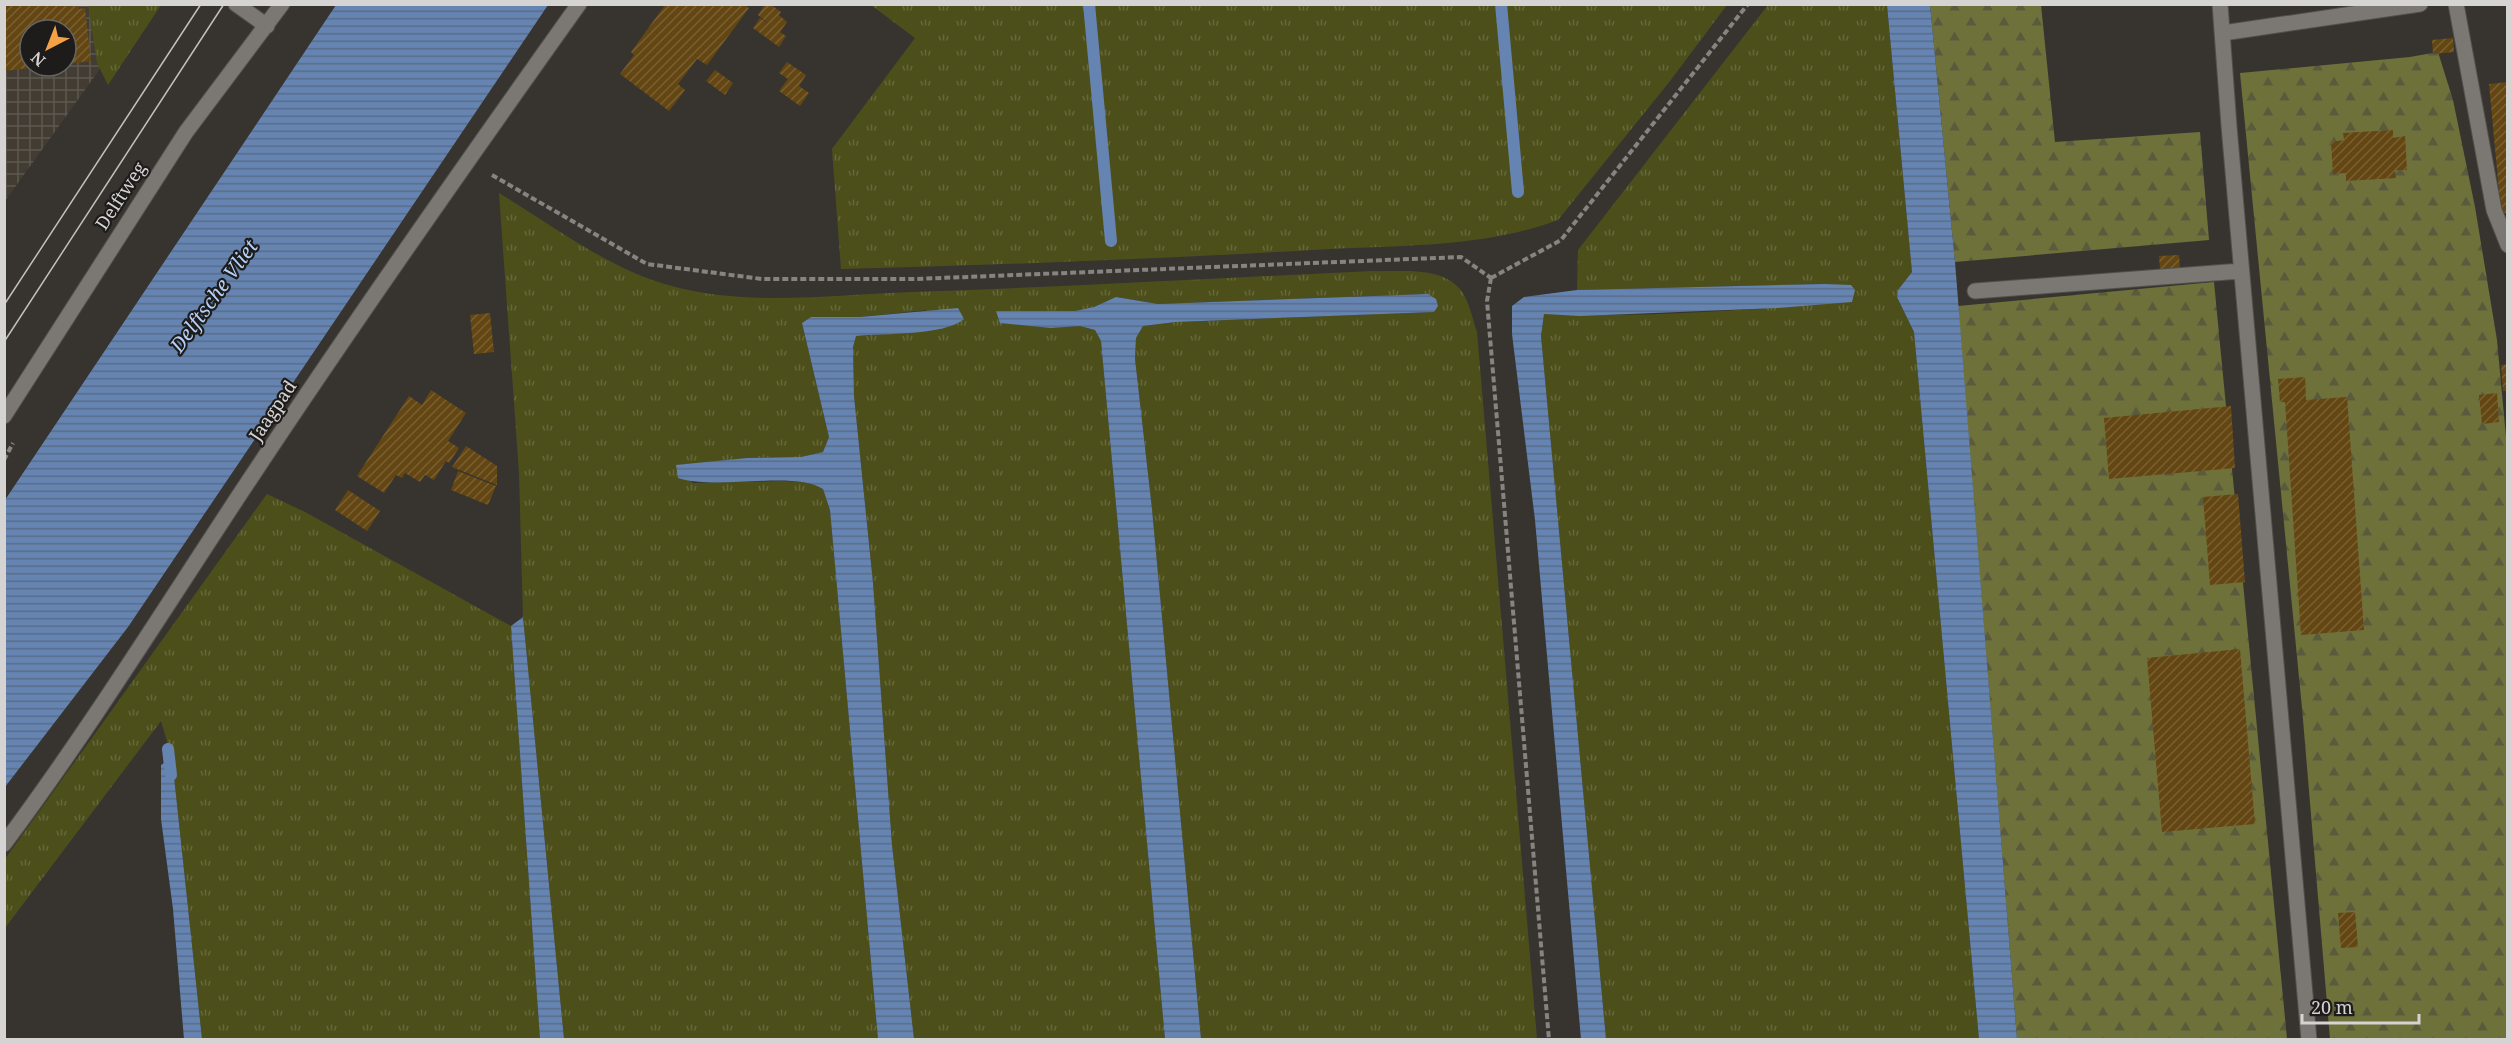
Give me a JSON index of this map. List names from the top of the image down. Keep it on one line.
{"streets":{"street":["Delftweg","Jaagpad"]},"water":["Delftsche Vliet"],"scale_bar":"20 m","north":"bottom left"}
